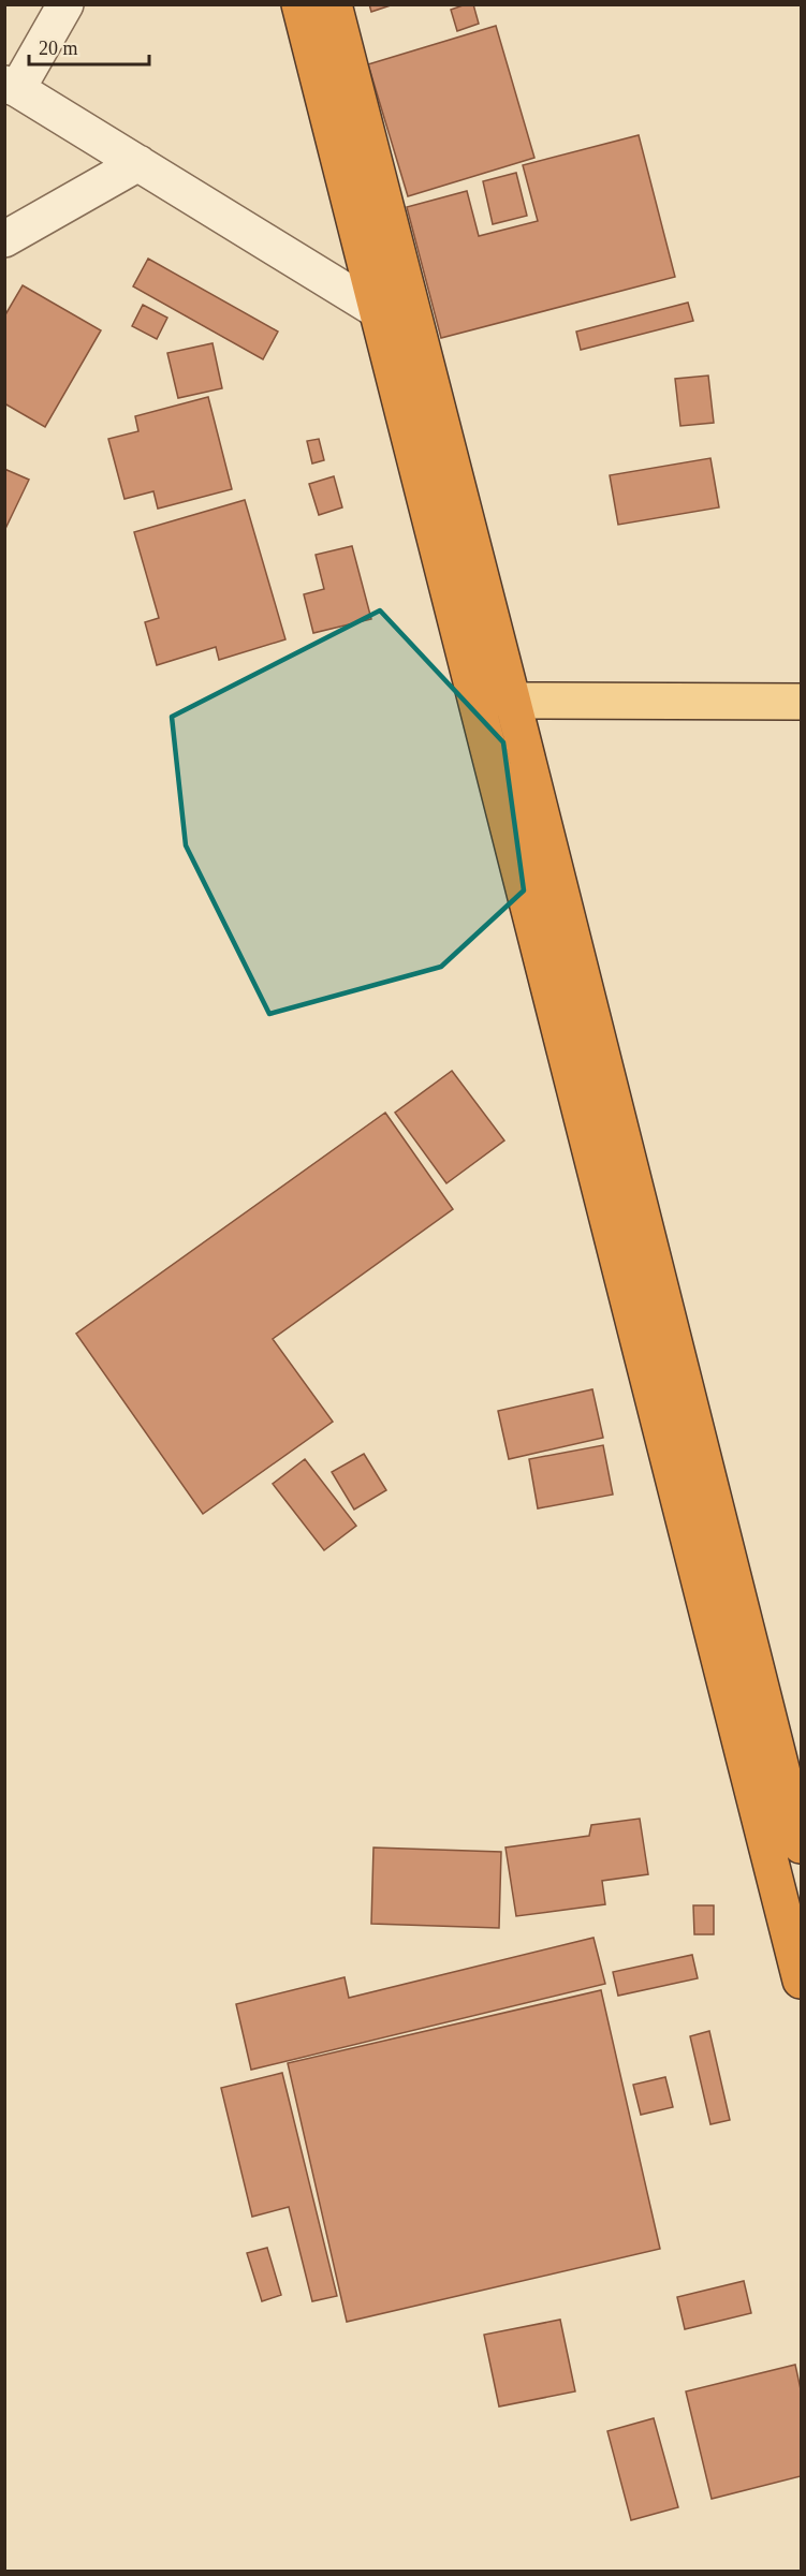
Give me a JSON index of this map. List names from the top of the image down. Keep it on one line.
{"scale_bar":"20 m"}
